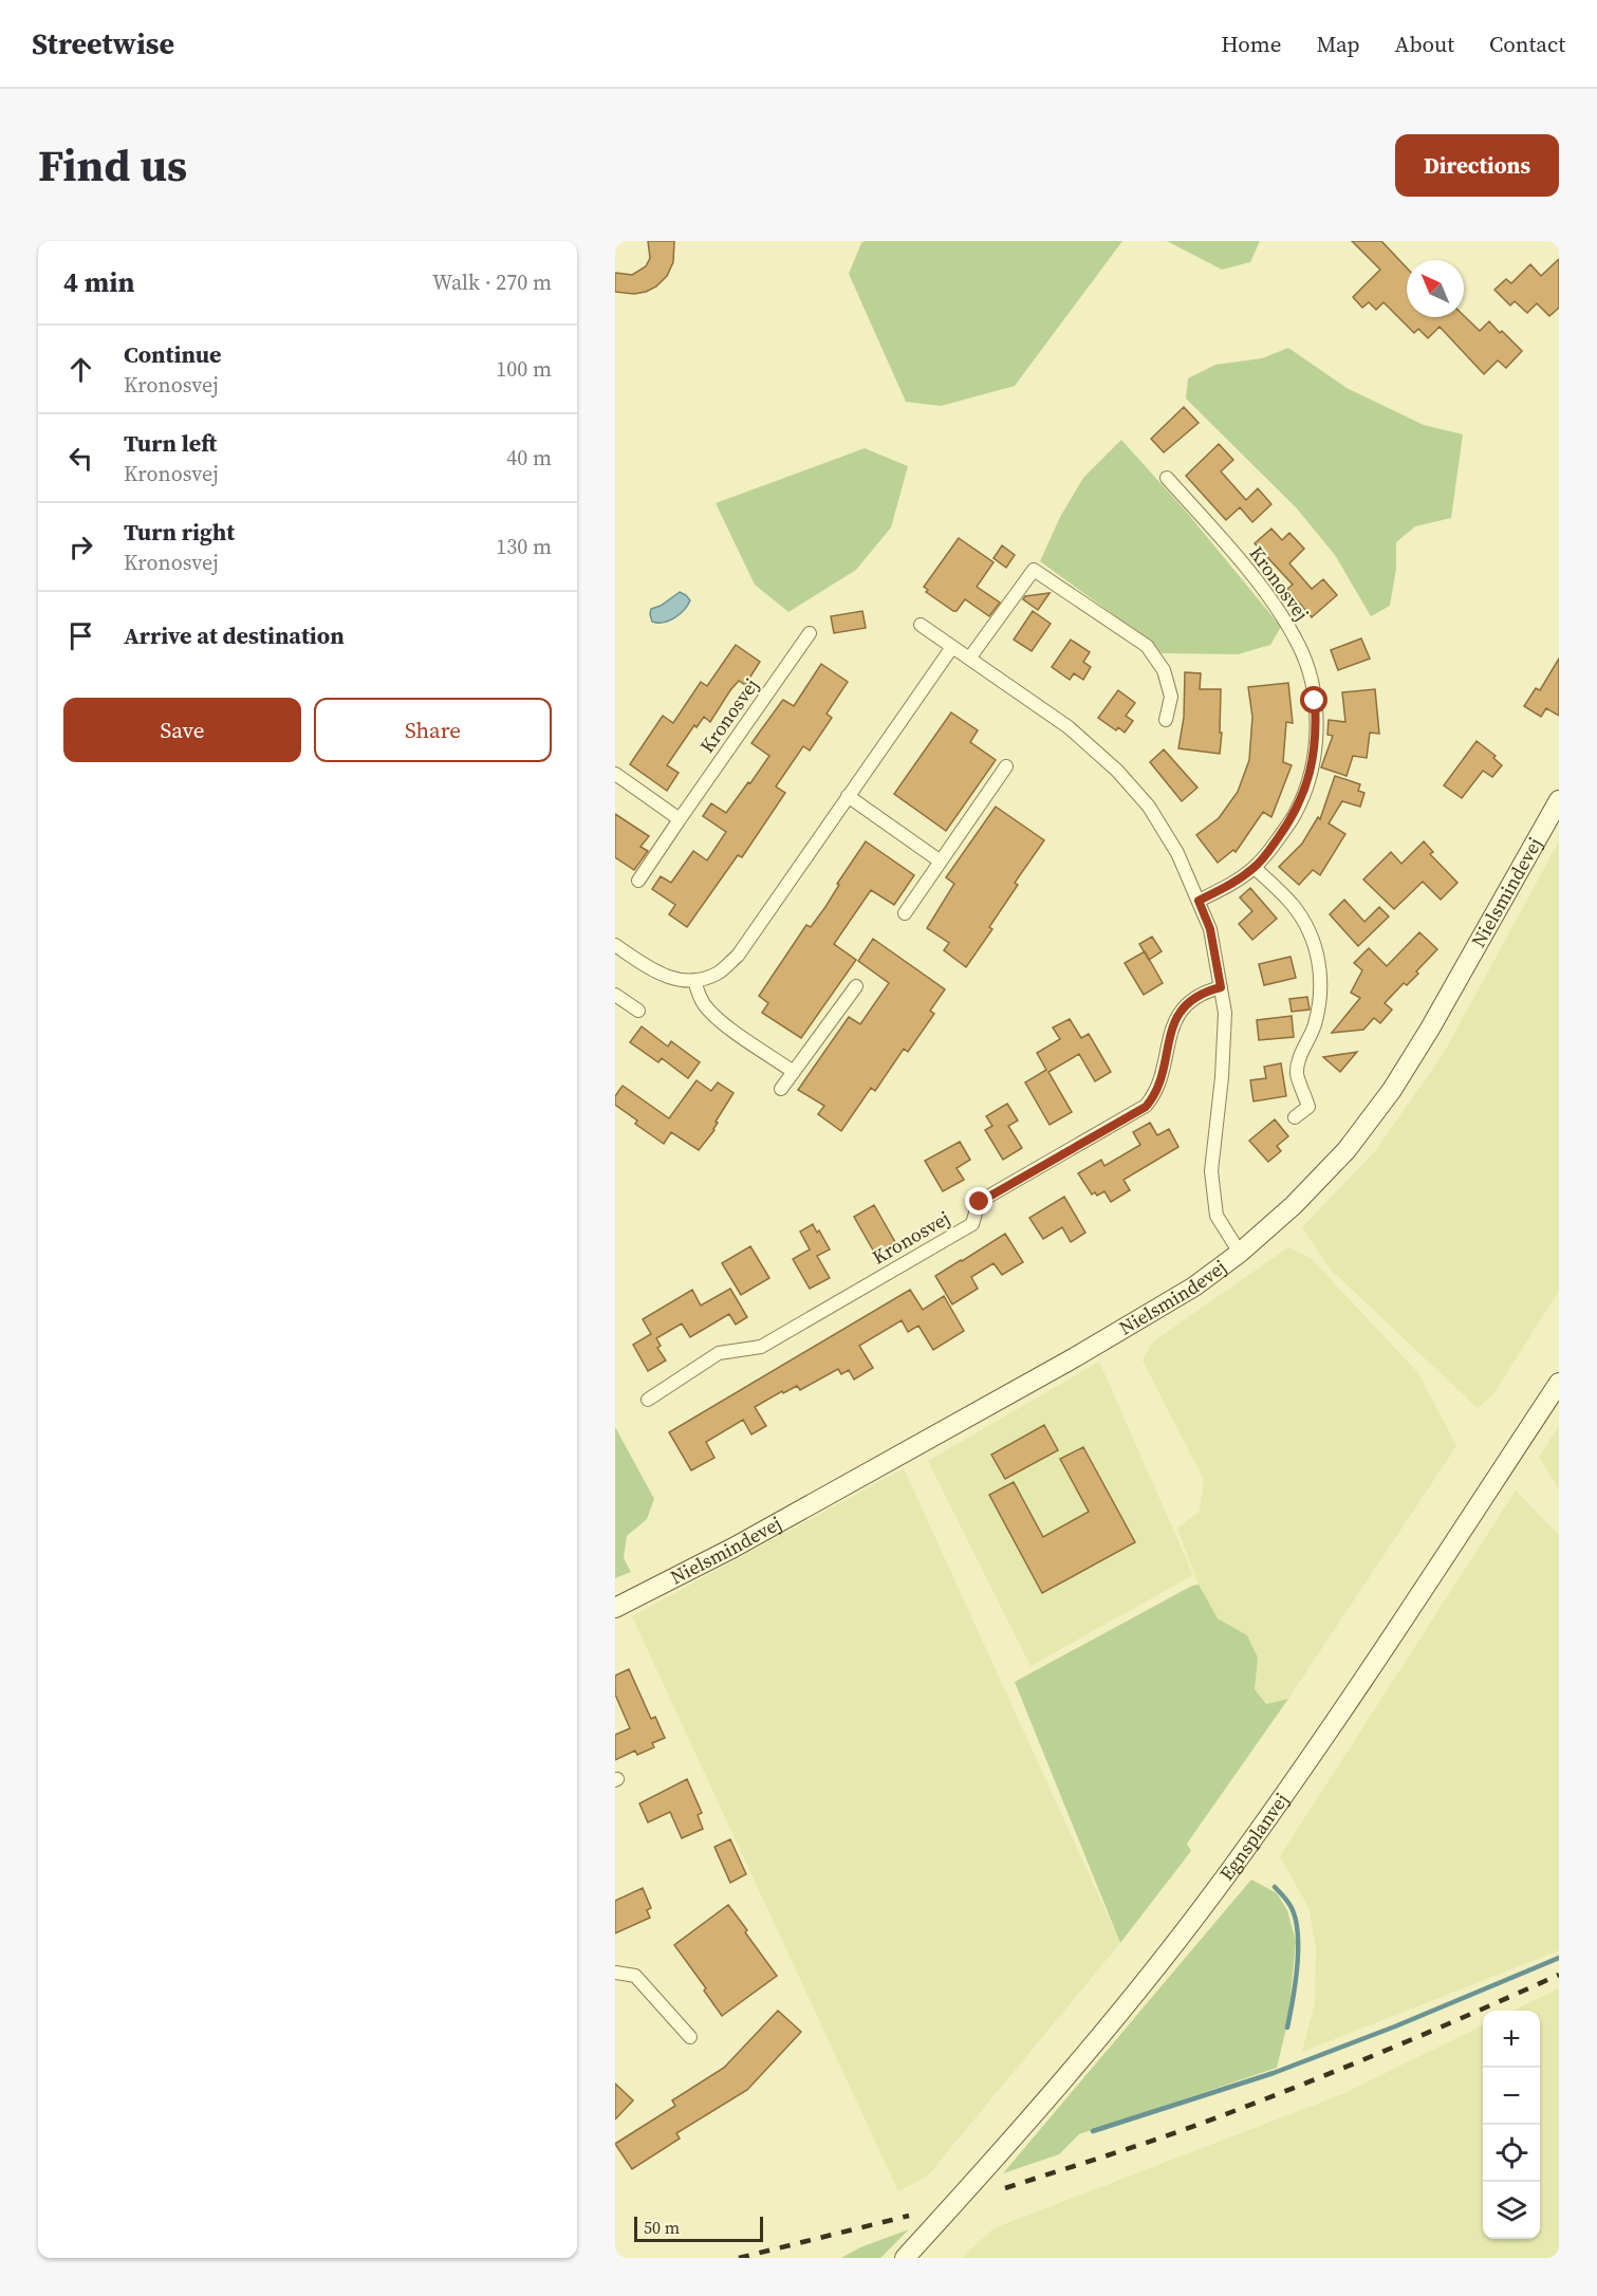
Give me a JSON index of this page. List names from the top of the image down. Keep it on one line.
{"streets":{"street":["Kronosvej","Nielsmindevej","Egnsplanvej"]},"scale_bar":"50 m","north":"top left","page":{"header":"Streetwise","nav":["Home","Map","About","Contact"],"title":"Find us","buttons":["Directions",["Save","Share"]],"heading":["4 min","Walk · 270 m"],"list":[["Continue","Kronosvej","100 m"],["Turn left","Kronosvej","40 m"],["Turn right","Kronosvej","130 m"],"Arrive at destination"],"map_buttons":["+","−"],"scale":"50 m"}}
